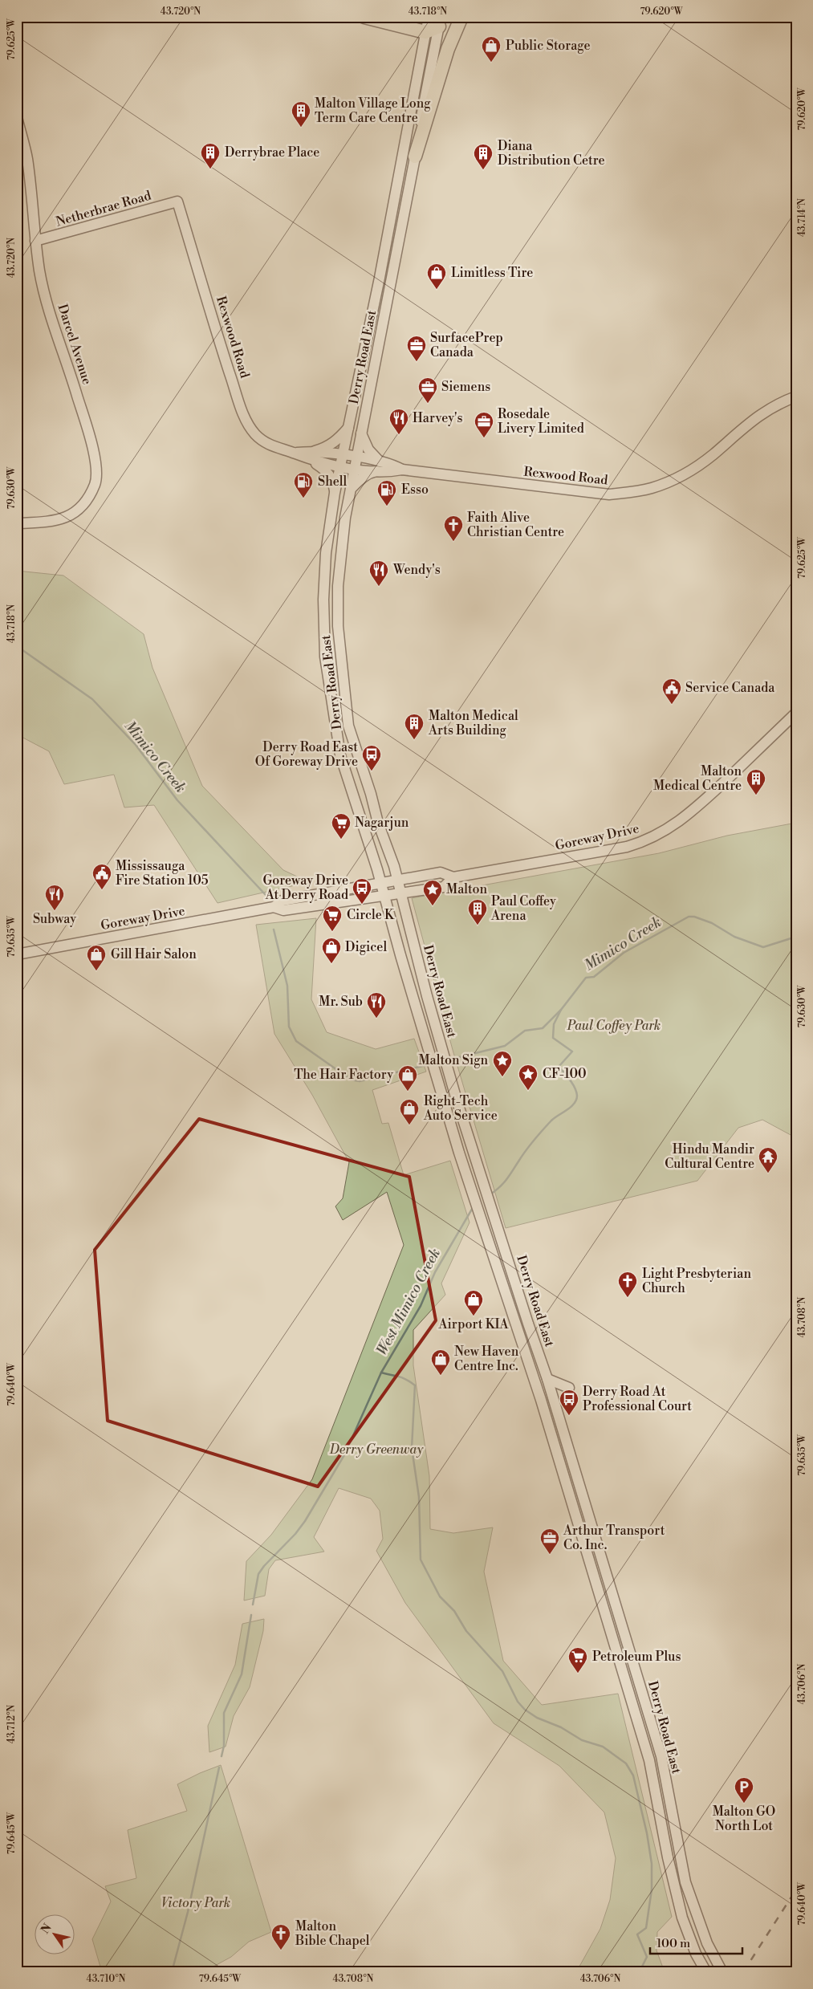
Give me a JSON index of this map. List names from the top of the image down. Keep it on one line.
{"streets":{"main road":["Netherbrae Road","Rexwood Road","Darcel Avenue","Derry Road East","Goreway Drive"]},"crossings":[["Netherbrae Road","Rexwood Road"],["Netherbrae Road","Darcel Avenue"],["Rexwood Road","Derry Road East"],["Derry Road East","Goreway Drive"]],"water":["Mimico Creek","West Mimico Creek"],"parks":["Paul Coffey Park","Derry Greenway","Victory Park"],"places":{"shop":["Public Storage","Limitless Tire","Digicel","Gill Hair Salon","The Hair Factory","Right-Tech Auto Service","Airport KIA","New Haven Centre Inc."],"building":["Malton Village Long Term Care Centre","Derrybrae Place","Diana Distribution Cetre","Malton Medical Arts Building","Malton Medical Centre","Paul Coffey Arena"],"office":["SurfacePrep Canada","Siemens","Rosedale Livery Limited","Arthur Transport Co. Inc."],"restaurant":["Harvey's","Wendy's","Subway","Mr. Sub"],"fuel station":["Shell","Esso"],"church":["Faith Alive Christian Centre","Light Presbyterian Church","Malton Bible Chapel"],"public building":["Service Canada","Mississauga Fire Station 105"],"bus stop":["Derry Road East Of Goreway Drive","Goreway Drive At Derry Road","Derry Road At Professional Court"],"supermarket":["Nagarjun","Circle K","Petroleum Plus"],"place":["Malton","Malton Sign","CF-100"],"temple":["Hindu Mandir Cultural Centre"],"parking":["Malton GO North Lot"]},"scale_bar":"100 m","north":"top left","coordinates":["43.720°N","43.718°N","79.620°W","79.625°W","43.714°N","79.630°W","79.635°W","43.708°N","79.640°W","43.706°N","43.712°N","79.645°W","43.710°N"]}
